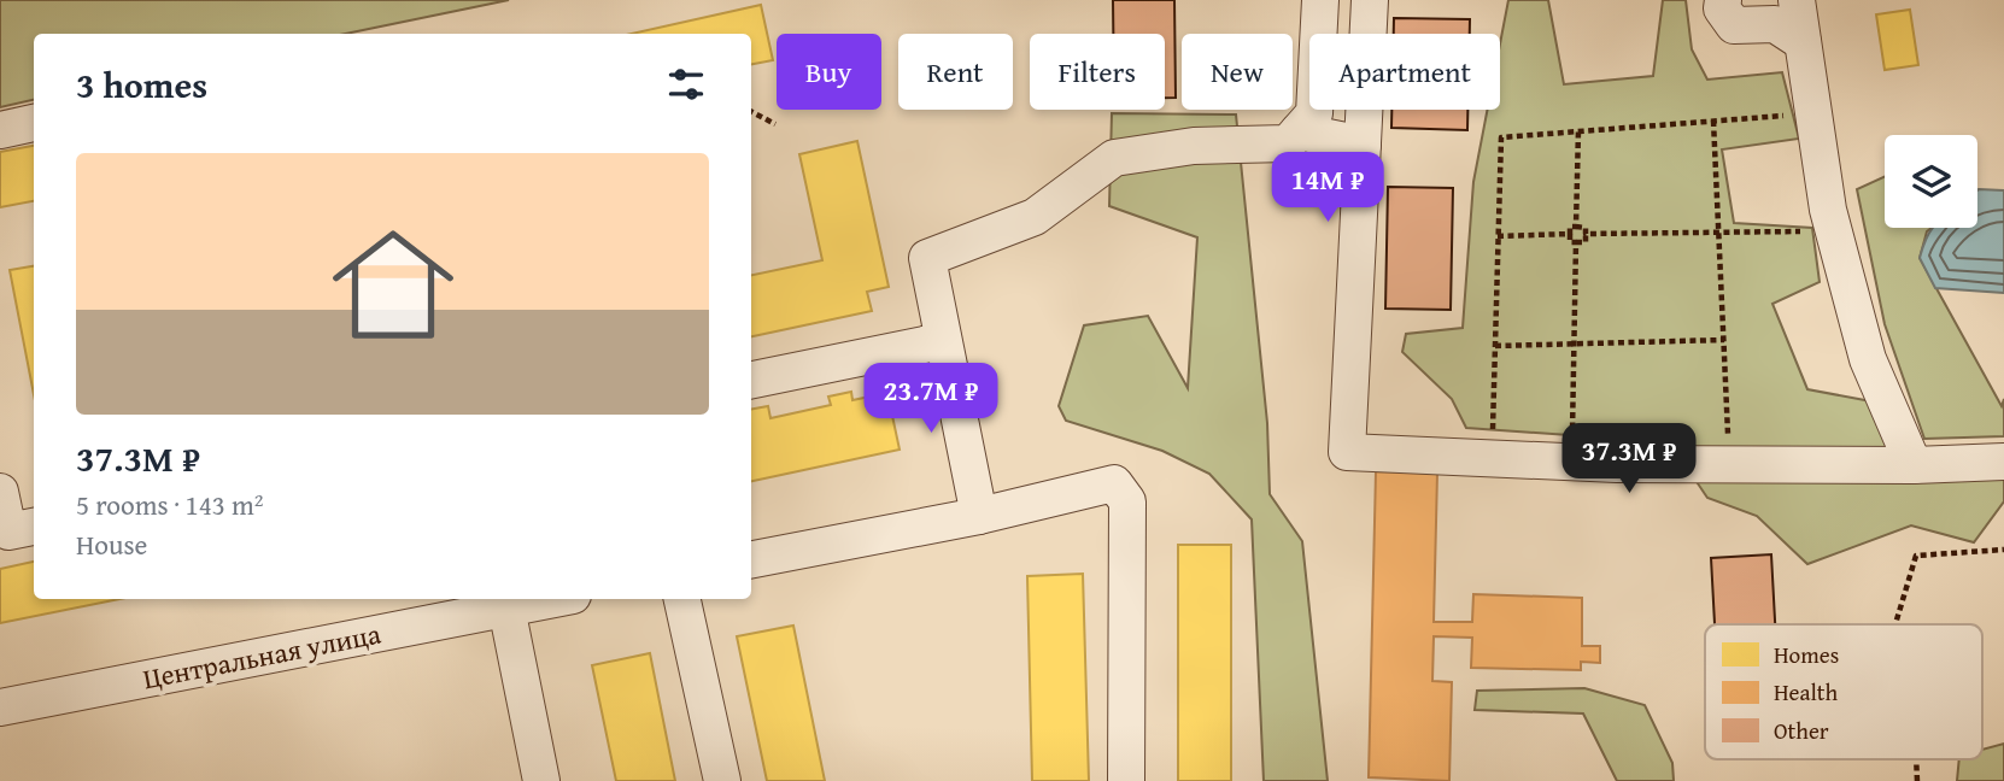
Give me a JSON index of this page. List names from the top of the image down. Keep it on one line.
{"streets":{"street":["Центральная улица"]},"legend":["Homes","Health","Other"],"page":{"chip":["Buy","Rent","Filters","New","Apartment"],"heading":"3 homes","list":[{"name":"37.3M ₽","note":"5 rooms · 143 m² · House"}],"price":["14M ₽","23.7M ₽","37.3M ₽"]}}
